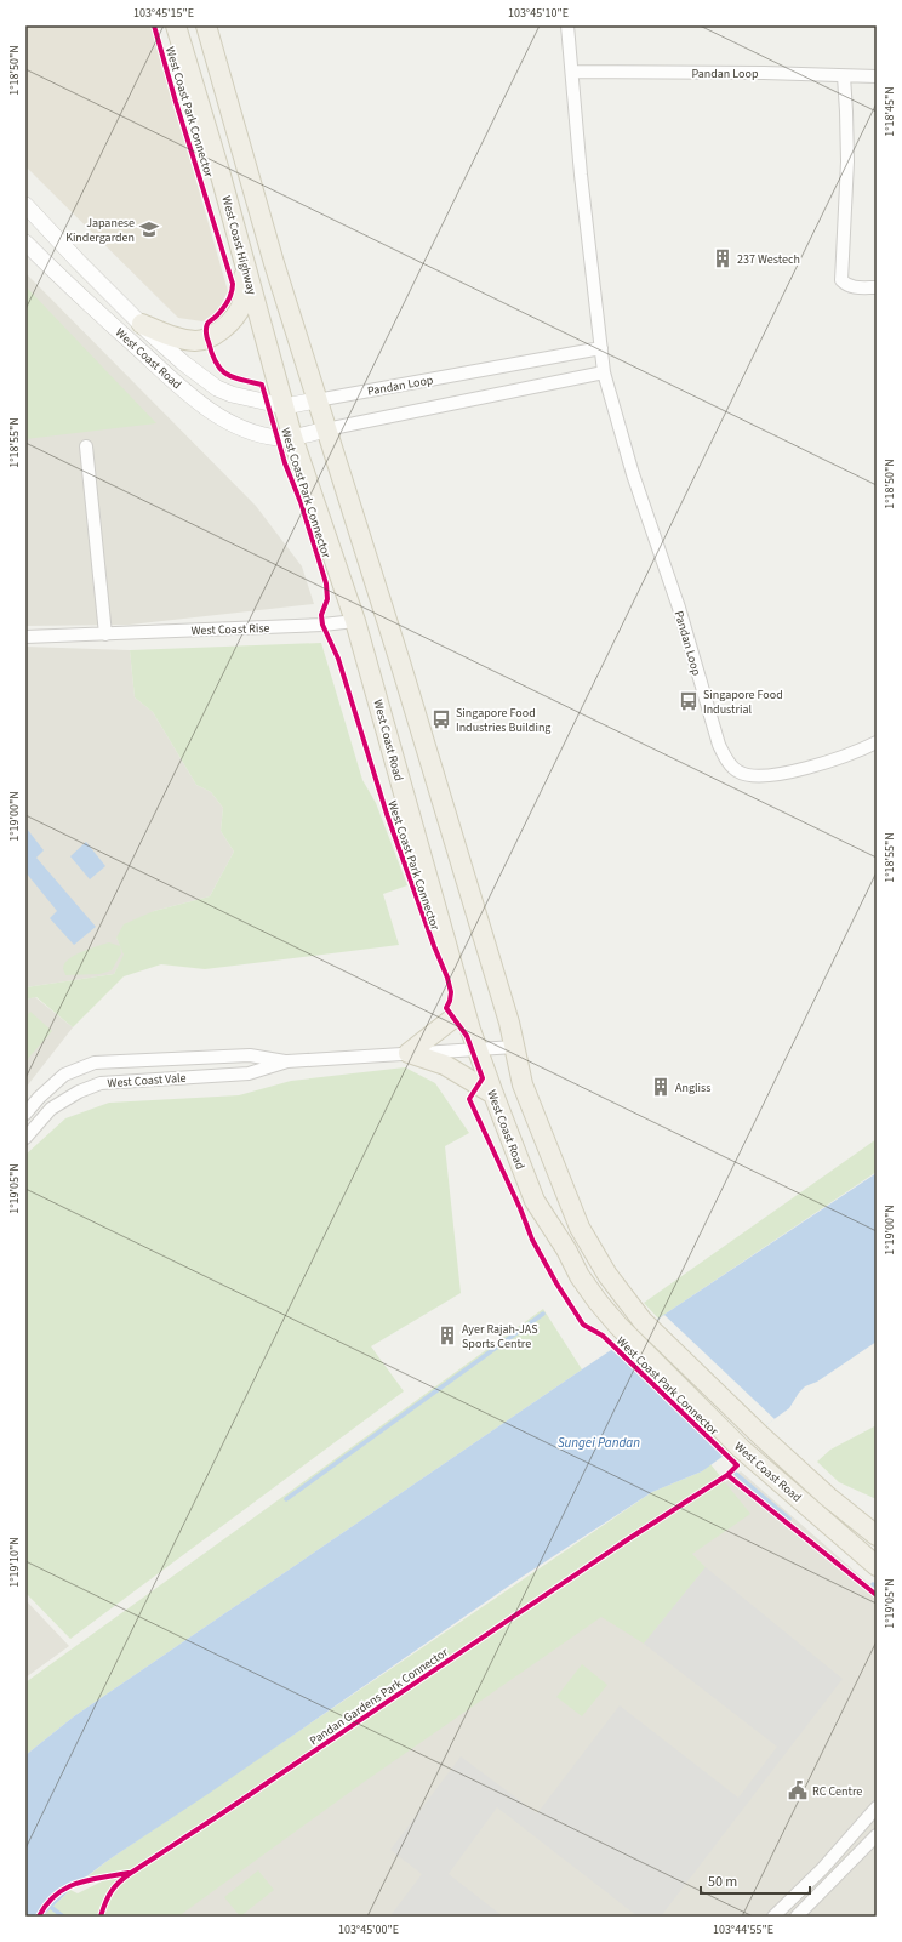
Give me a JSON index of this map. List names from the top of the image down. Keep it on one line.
{"streets":{"main road":["West Coast Highway","West Coast Road"],"street":["Pandan Loop","West Coast Rise","West Coast Vale"],"cycle path":["West Coast Park Connector","Pandan Gardens Park Connector"]},"crossings":[["Pandan Loop","West Coast Highway"],["Pandan Loop","West Coast Road"],["West Coast Highway","West Coast Road"],["West Coast Road","West Coast Rise"],["West Coast Road","West Coast Vale"]],"water":["Sungei Pandan"],"places":{"school or university":["Japanese Kindergarden"],"building":["237 Westech","Angliss","Ayer Rajah-JAS Sports Centre"],"bus stop":["Singapore Food Industrial","Singapore Food Industries Building"],"public building":["RC Centre"]},"scale_bar":"50 m","coordinates":["103°45'15\"E","103°45'10\"E","1°18'50\"N","1°18'45\"N","1°18'55\"N","1°19'00\"N","1°19'05\"N","1°19'10\"N","103°45'00\"E","103°44'55\"E"]}
